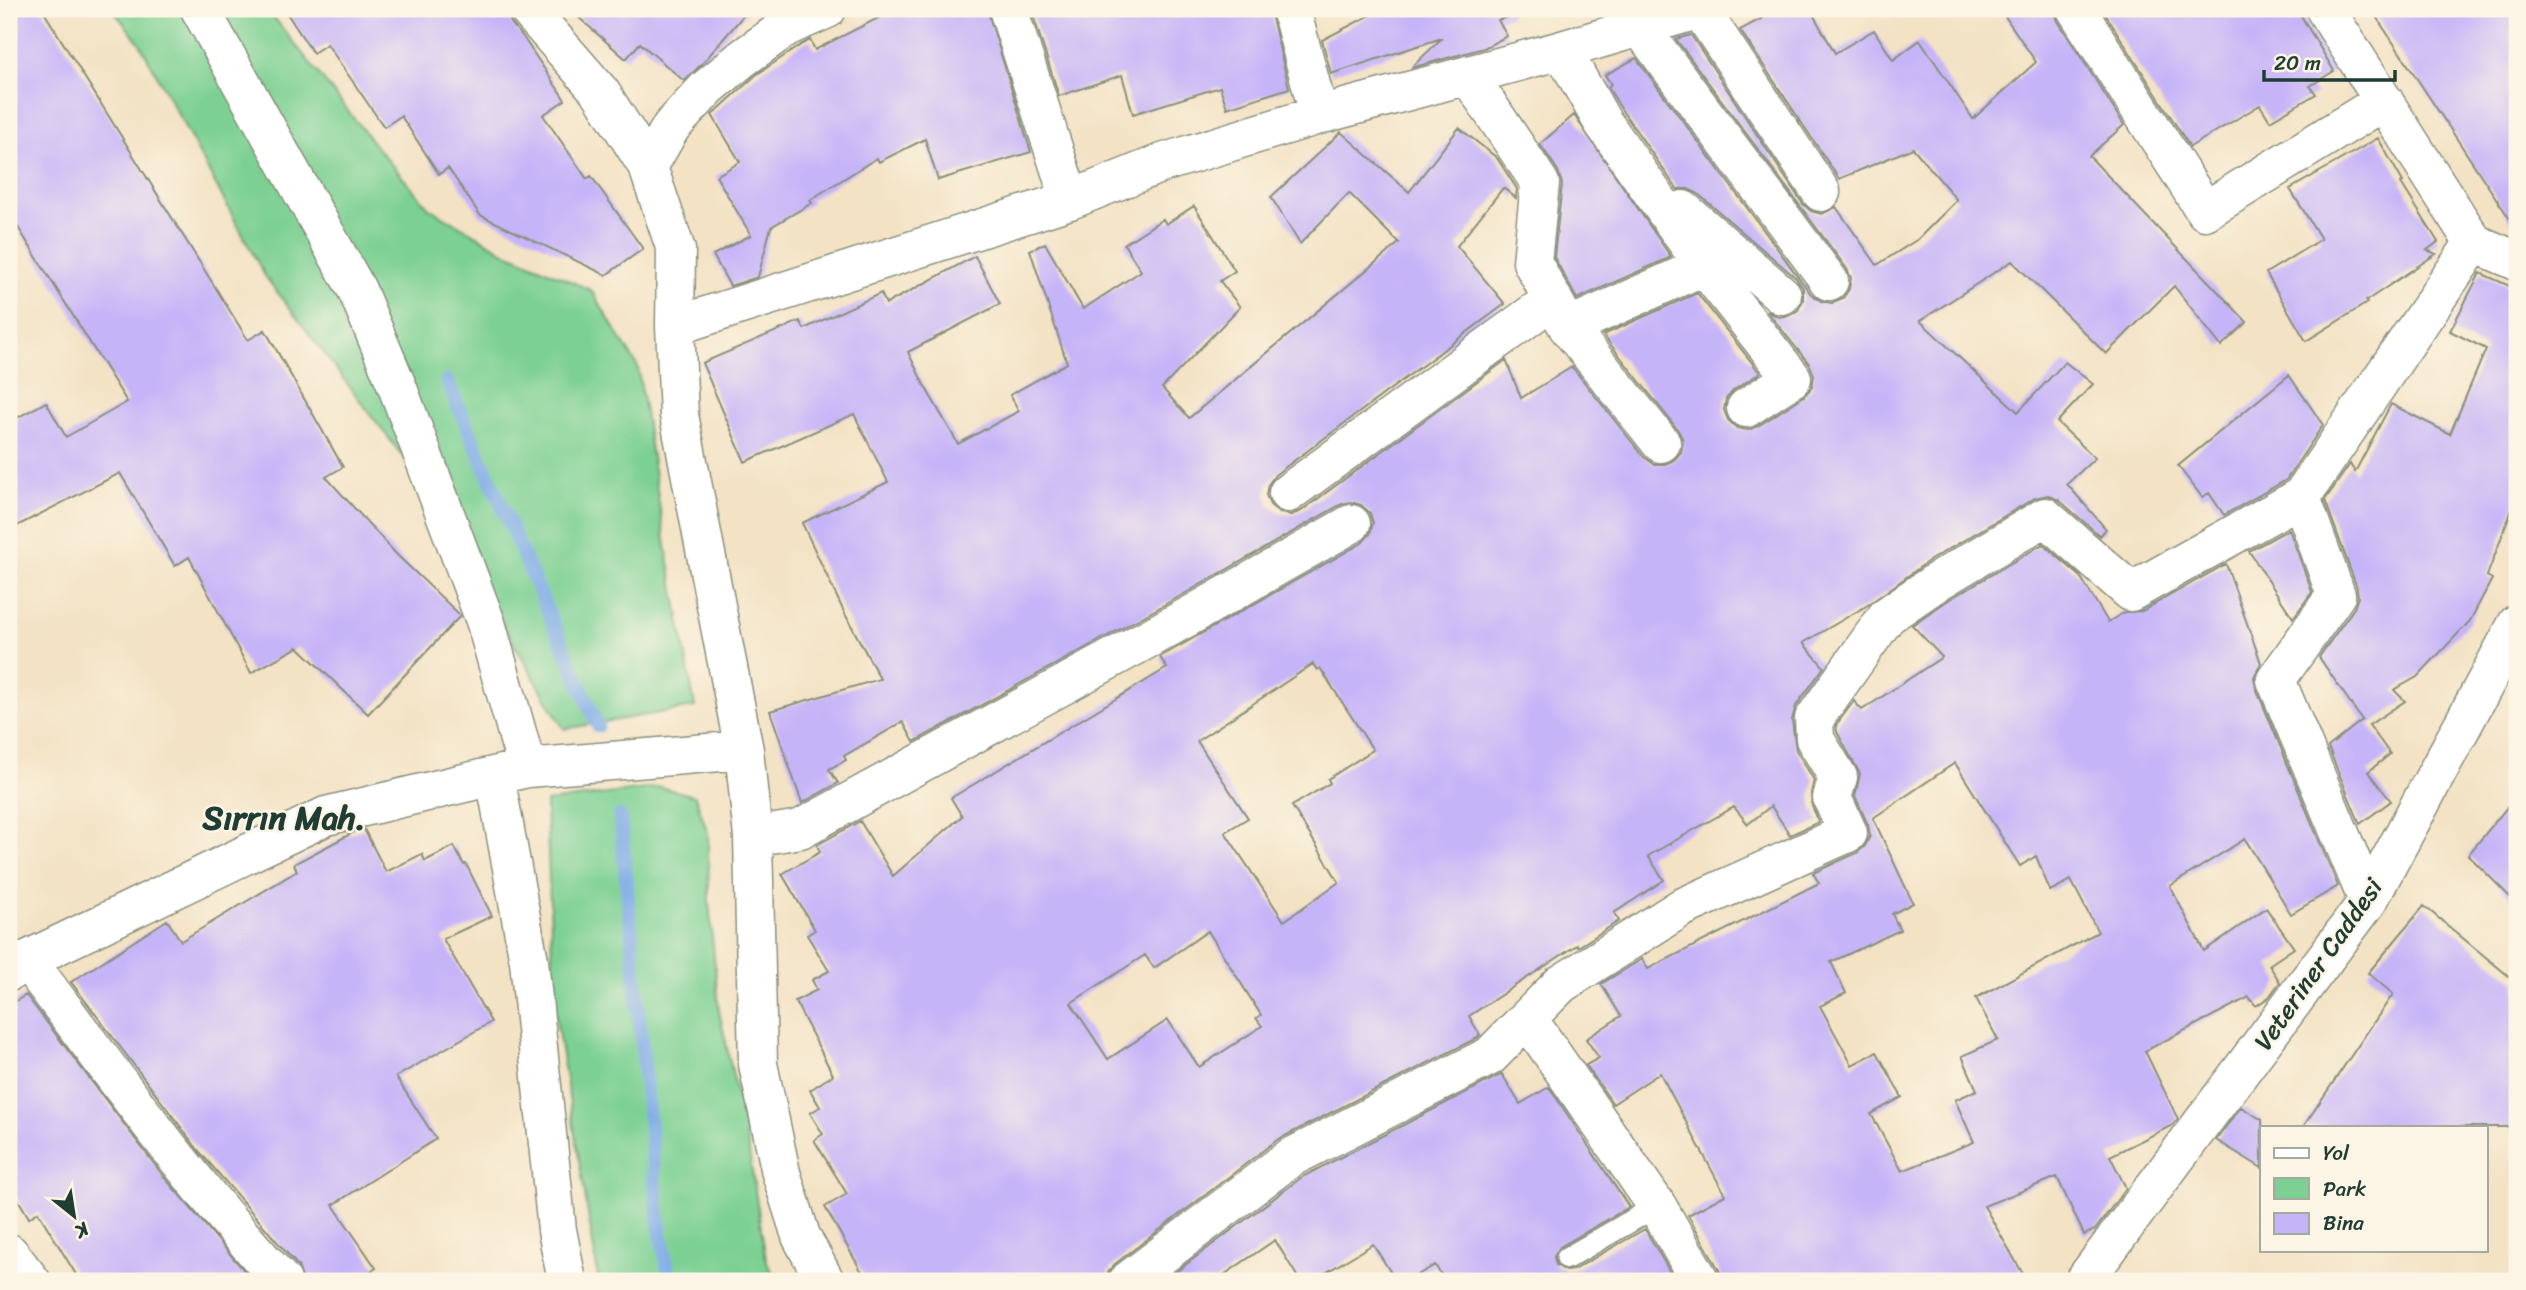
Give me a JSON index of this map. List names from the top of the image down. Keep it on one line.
{"streets":{"street":["Veteriner Caddesi"]},"districts":["Sırrın Mah."],"legend":["Yol","Park","Bina"],"scale_bar":"20 m","north":"bottom right"}
